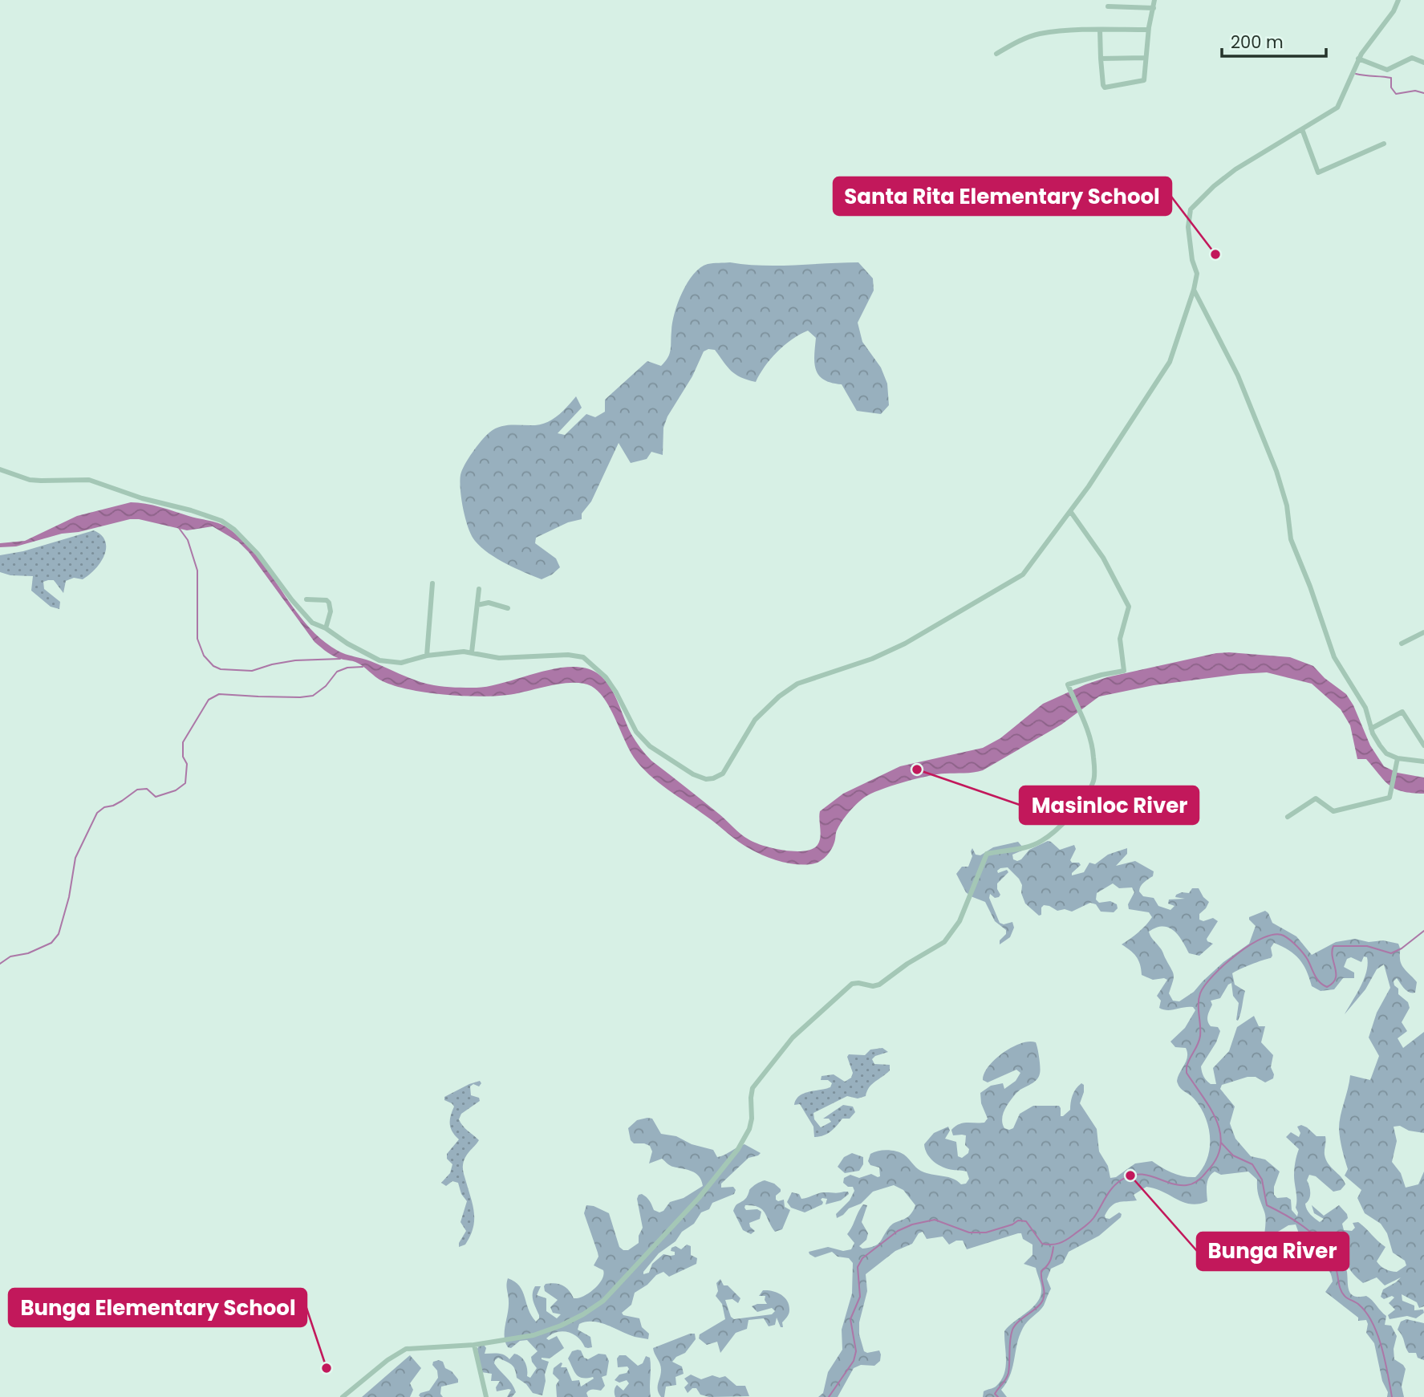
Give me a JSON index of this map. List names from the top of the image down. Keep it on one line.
{"places":["Santa Rita Elementary School","Masinloc River","Bunga River","Bunga Elementary School"],"scale_bar":"200 m"}
